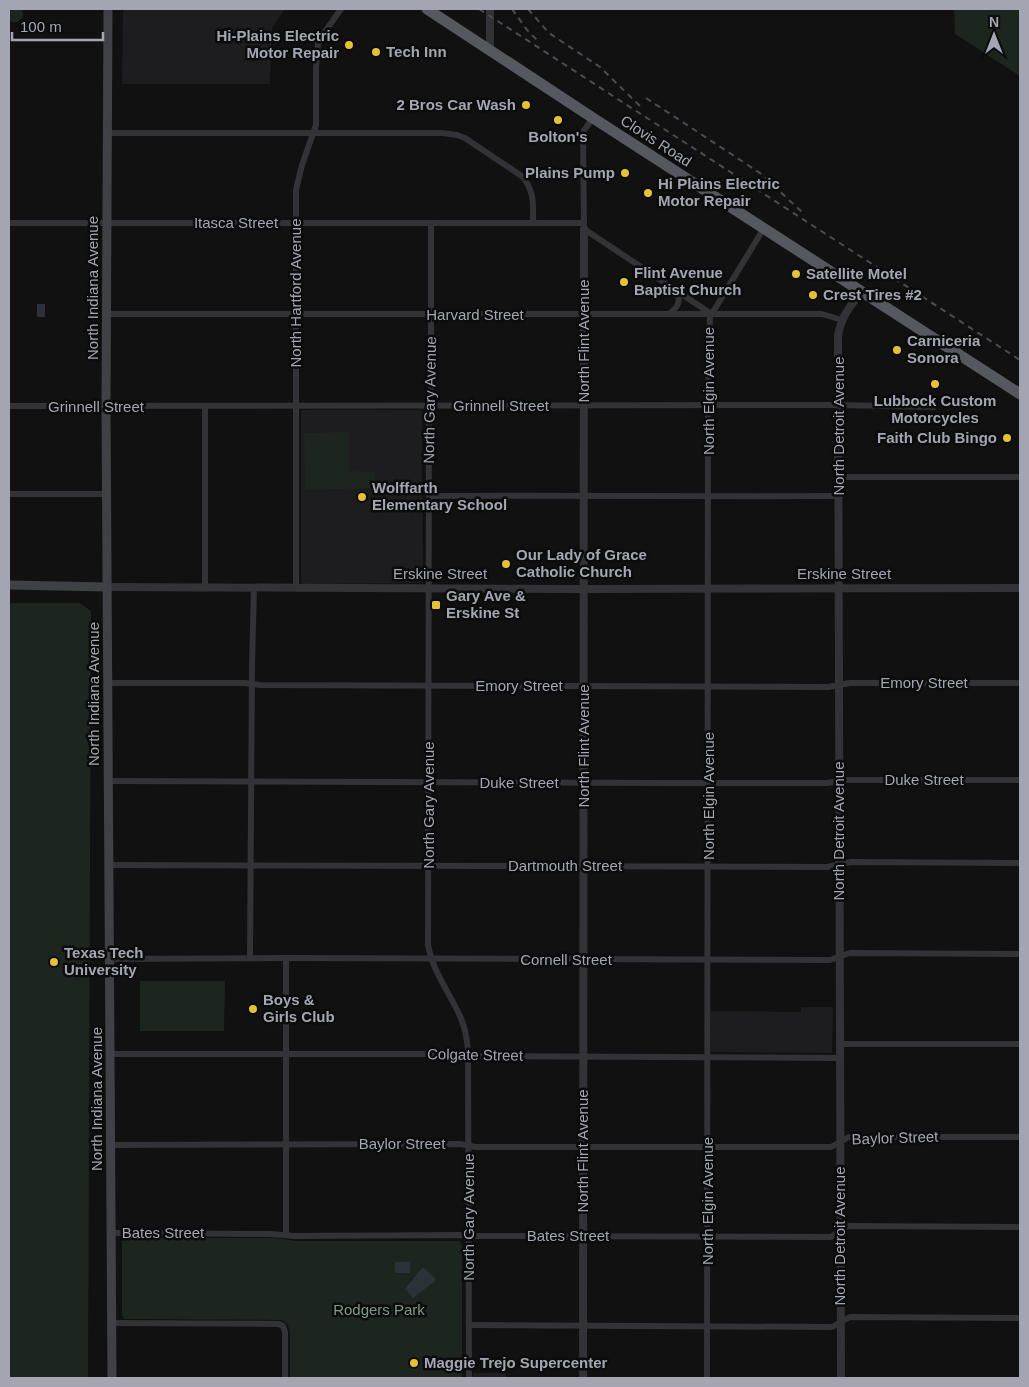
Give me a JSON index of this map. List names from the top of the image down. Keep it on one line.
{"streets":{"highway":["Clovis Road"],"main road":["North Indiana Avenue","Erskine Street"],"street":["Itasca Street","North Hartford Avenue","Harvard Street","North Flint Avenue","North Elgin Avenue","North Gary Avenue","Grinnell Street","North Detroit Avenue","Emory Street","Duke Street","Dartmouth Street","Cornell Street","Colgate Street","Baylor Street","Bates Street"]},"crossings":[["Clovis Road","North Flint Avenue"],["Clovis Road","North Elgin Avenue"],["Clovis Road","North Detroit Avenue"],["Itasca Street","North Indiana Avenue"],["Itasca Street","North Hartford Avenue"],["Itasca Street","North Flint Avenue"],["Itasca Street","North Gary Avenue"],["North Indiana Avenue","Harvard Street"],["North Indiana Avenue","Grinnell Street"],["North Indiana Avenue","Erskine Street"],["North Indiana Avenue","Emory Street"],["North Indiana Avenue","Duke Street"],["North Indiana Avenue","Dartmouth Street"],["North Indiana Avenue","Cornell Street"],["North Indiana Avenue","Colgate Street"],["North Indiana Avenue","Baylor Street"],["North Indiana Avenue","Bates Street"],["North Hartford Avenue","Harvard Street"],["North Hartford Avenue","Grinnell Street"],["North Hartford Avenue","Erskine Street"],["Harvard Street","North Flint Avenue"],["Harvard Street","North Elgin Avenue"],["Harvard Street","North Gary Avenue"],["Harvard Street","North Detroit Avenue"],["North Flint Avenue","Grinnell Street"],["North Flint Avenue","Erskine Street"],["North Flint Avenue","Emory Street"],["North Flint Avenue","Duke Street"],["North Flint Avenue","Dartmouth Street"],["North Flint Avenue","Cornell Street"],["North Flint Avenue","Colgate Street"],["North Flint Avenue","Baylor Street"],["North Flint Avenue","Bates Street"],["North Elgin Avenue","Grinnell Street"],["North Elgin Avenue","Erskine Street"],["North Elgin Avenue","Emory Street"],["North Elgin Avenue","Duke Street"],["North Elgin Avenue","Dartmouth Street"],["North Elgin Avenue","Cornell Street"],["North Elgin Avenue","Colgate Street"],["North Elgin Avenue","Baylor Street"],["North Elgin Avenue","Bates Street"],["North Gary Avenue","Grinnell Street"],["North Gary Avenue","Erskine Street"],["North Gary Avenue","Emory Street"],["North Gary Avenue","Duke Street"],["North Gary Avenue","Dartmouth Street"],["North Gary Avenue","Cornell Street"],["North Gary Avenue","Colgate Street"],["North Gary Avenue","Baylor Street"],["North Gary Avenue","Bates Street"],["Grinnell Street","North Detroit Avenue"],["North Detroit Avenue","Erskine Street"],["North Detroit Avenue","Emory Street"],["North Detroit Avenue","Duke Street"],["North Detroit Avenue","Dartmouth Street"],["North Detroit Avenue","Cornell Street"],["North Detroit Avenue","Colgate Street"],["North Detroit Avenue","Baylor Street"],["North Detroit Avenue","Bates Street"]],"parks":["Rodgers Park"],"places":{"other":["Hi-Plains Electric Motor Repair","Tech Inn","2 Bros Car Wash","Bolton's","Plains Pump","Hi Plains Electric Motor Repair","Satellite Motel","Flint Avenue Baptist Church","Crest Tires #2","Carniceria Sonora","Lubbock Custom Motorcycles","Faith Club Bingo","Wolffarth Elementary School","Our Lady of Grace Catholic Church","Texas Tech University","Boys & Girls Club","Maggie Trejo Supercenter"],"transit":["Gary Ave & Erskine St"]},"scale_bar":"100 m","north":"top"}
